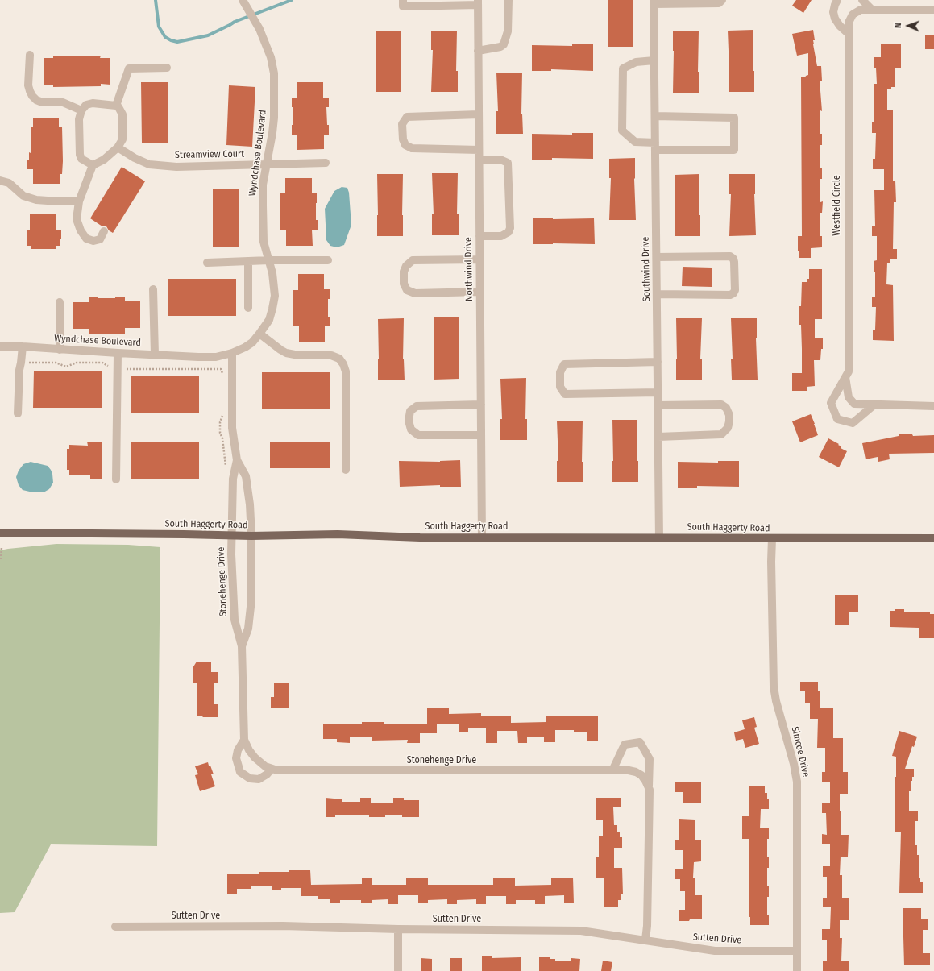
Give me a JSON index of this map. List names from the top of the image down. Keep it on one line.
{"streets":{"main road":["South Haggerty Road"],"street":["Wyndchase Boulevard","Streamview Court","Westfield Circle","Northwind Drive","Southwind Drive","Stonehenge Drive","Simcoe Drive","Sutten Drive"]},"crossings":[["Wyndchase Boulevard","Streamview Court"],["Northwind Drive","South Haggerty Road"],["Southwind Drive","South Haggerty Road"],["South Haggerty Road","Stonehenge Drive"],["South Haggerty Road","Simcoe Drive"],["Simcoe Drive","Sutten Drive"]],"north":"left"}
